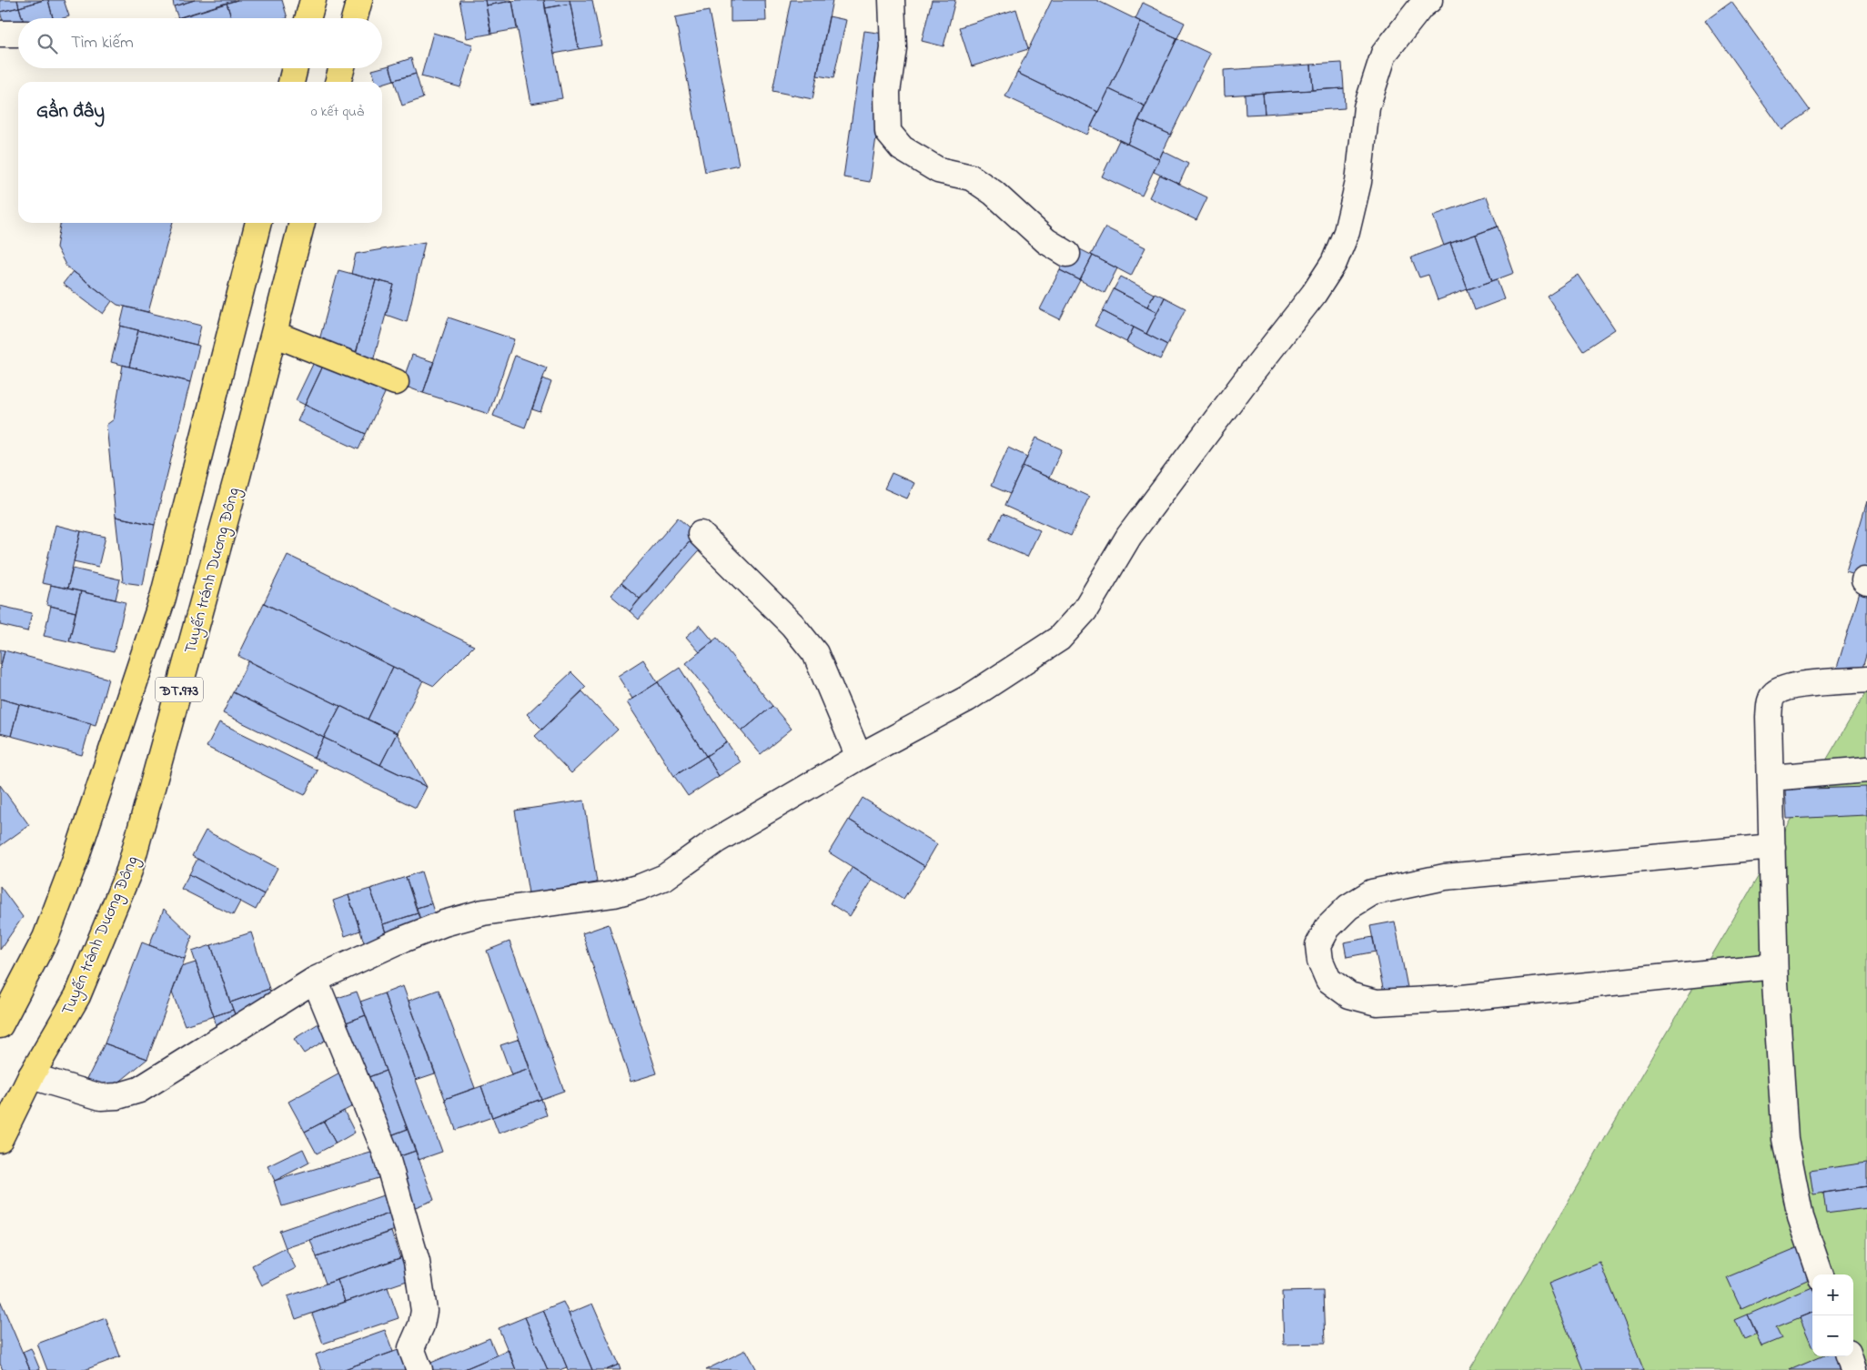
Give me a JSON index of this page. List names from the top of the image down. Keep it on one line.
{"streets":{"main road":["Tuyến tránh Dương Đông","ĐT.973"]},"page":{"search":"Tìm kiếm","heading":["Gần đây","0 kết quả"],"map_buttons":["+","−"]}}
